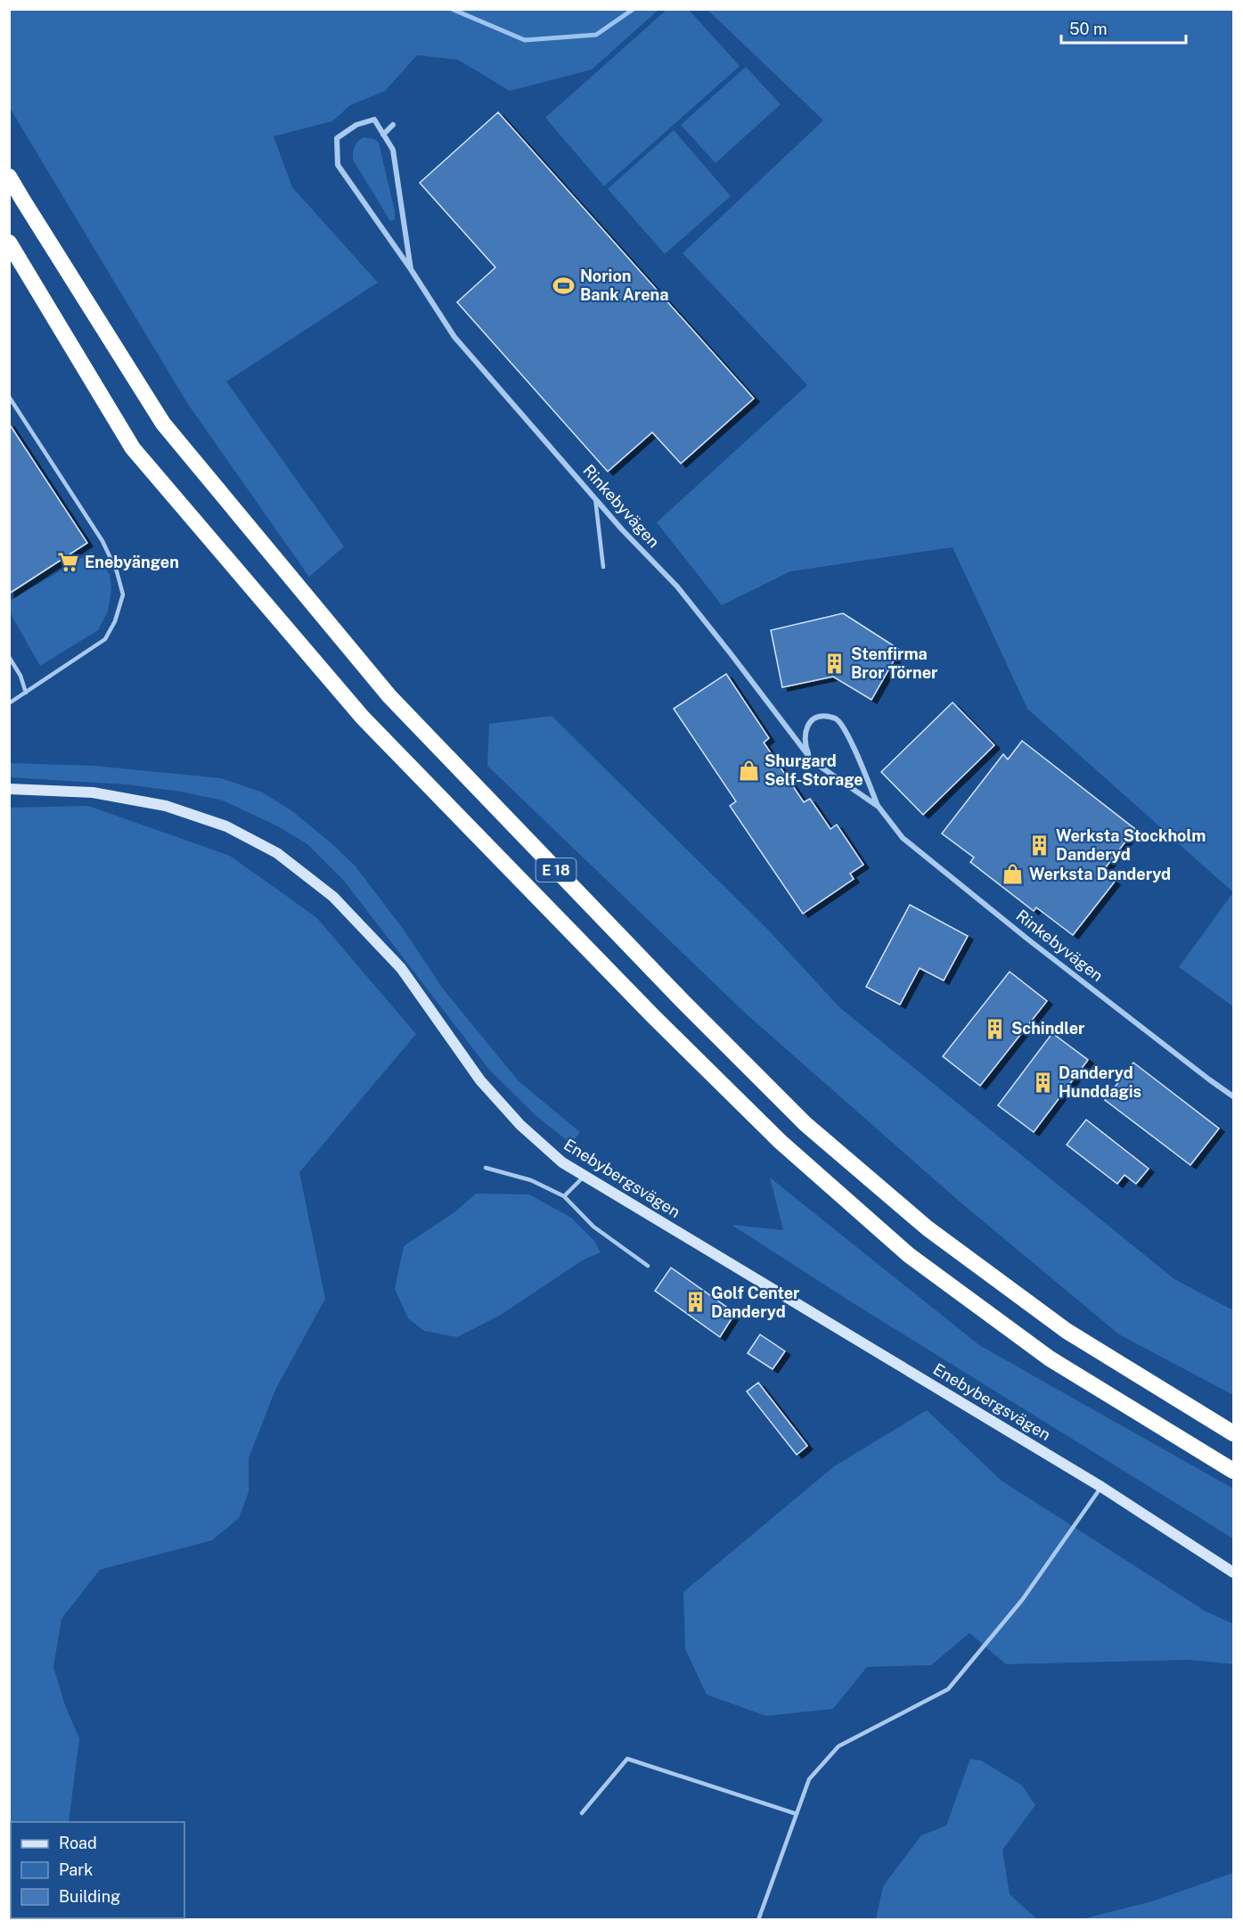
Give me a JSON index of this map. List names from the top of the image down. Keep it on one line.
{"streets":{"highway":["E 18"],"main road":["Enebybergsvägen"],"street":["Rinkebyvägen"]},"places":{"sports":["Norion Bank Arena"],"supermarket":["Enebyängen"],"building":["Stenfirma Bror Törner","Werksta Stockholm Danderyd","Schindler","Danderyd Hunddagis","Golf Center Danderyd"],"shop":["Shurgard Self-Storage","Werksta Danderyd"]},"legend":["Road","Park","Building"],"scale_bar":"50 m"}
